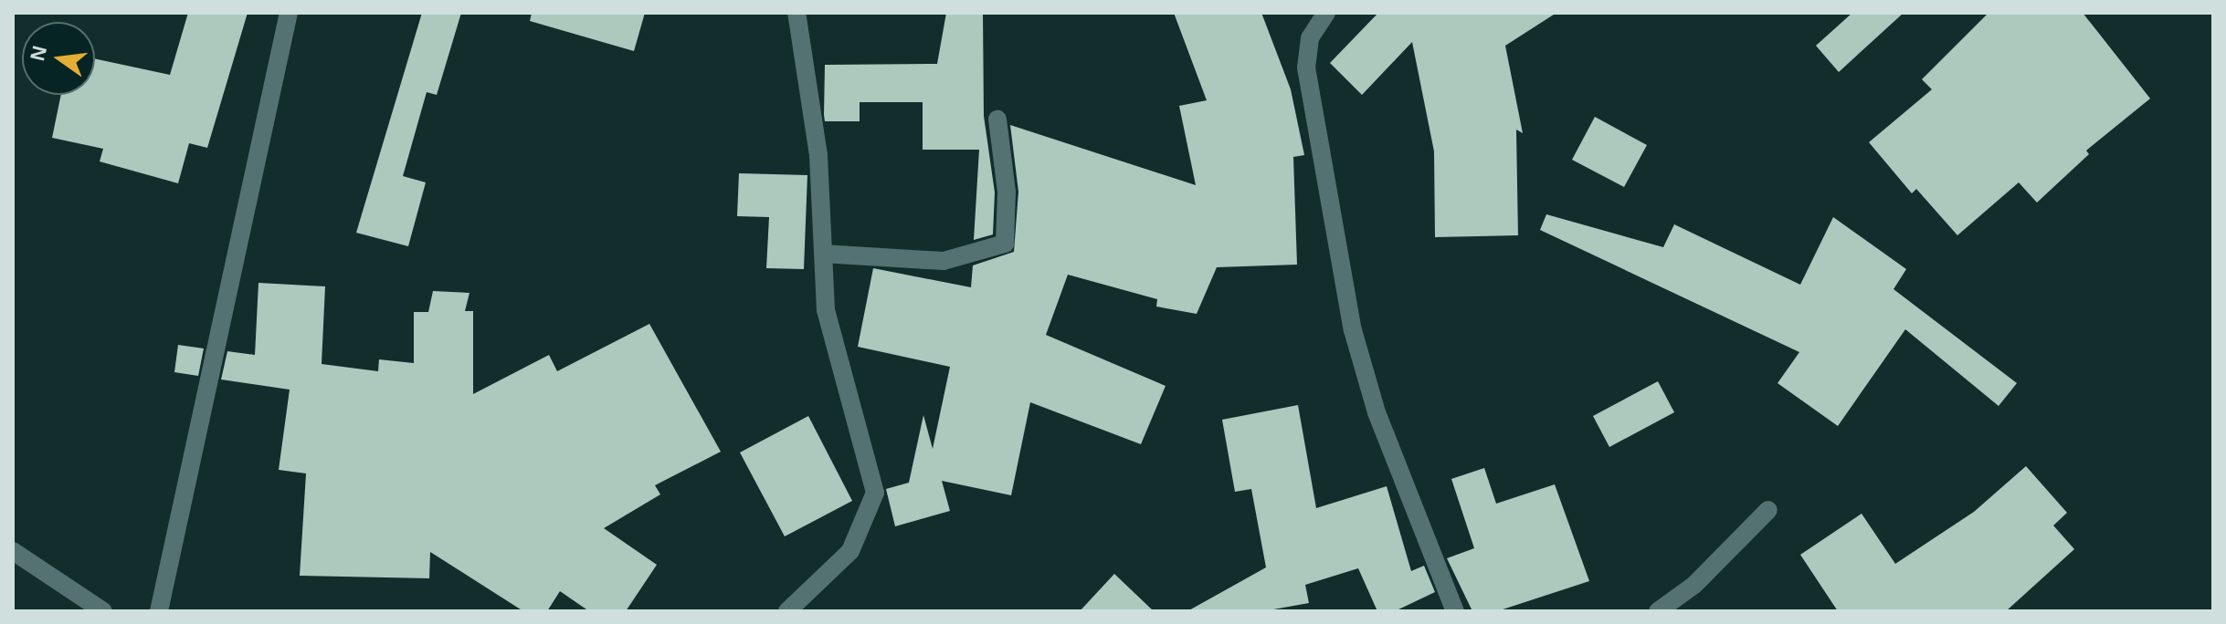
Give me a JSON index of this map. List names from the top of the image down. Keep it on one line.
{"north":"left"}
